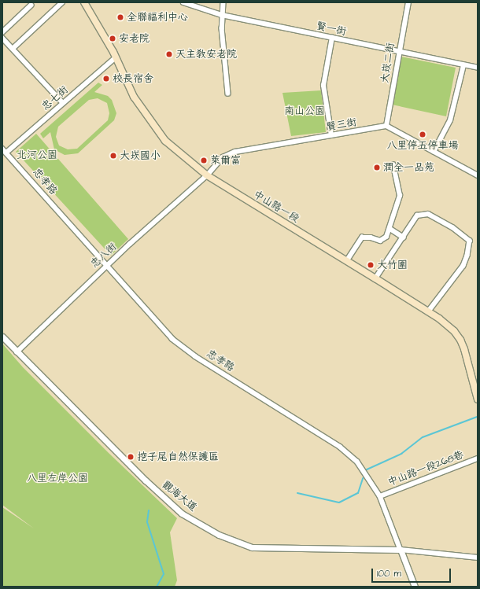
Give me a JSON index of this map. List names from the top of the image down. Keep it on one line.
{"streets":{"main road":["中山路一段"],"street":["賢一街","大崁二街","忠七街","賢三街","忠孝路","忠八街","中山路一段268巷","觀海大道"]},"crossings":[["賢一街","大崁二街"],["大崁二街","賢三街"],["忠七街","忠孝路"],["忠七街","中山路一段"],["賢三街","中山路一段"],["賢三街","忠八街"],["忠孝路","忠八街"],["忠孝路","中山路一段268巷"],["忠孝路","觀海大道"],["中山路一段","忠八街"],["忠八街","觀海大道"]],"parks":["南山公園","北河公園","八里左岸公園"],"places":["全聯福利中心","安老院","天主教安老院","校長宿舍","八里停五停車場","大崁國小","萊爾富","潤全一品苑","大竹圍","挖子尾自然保護區"],"scale_bar":"100 m"}
